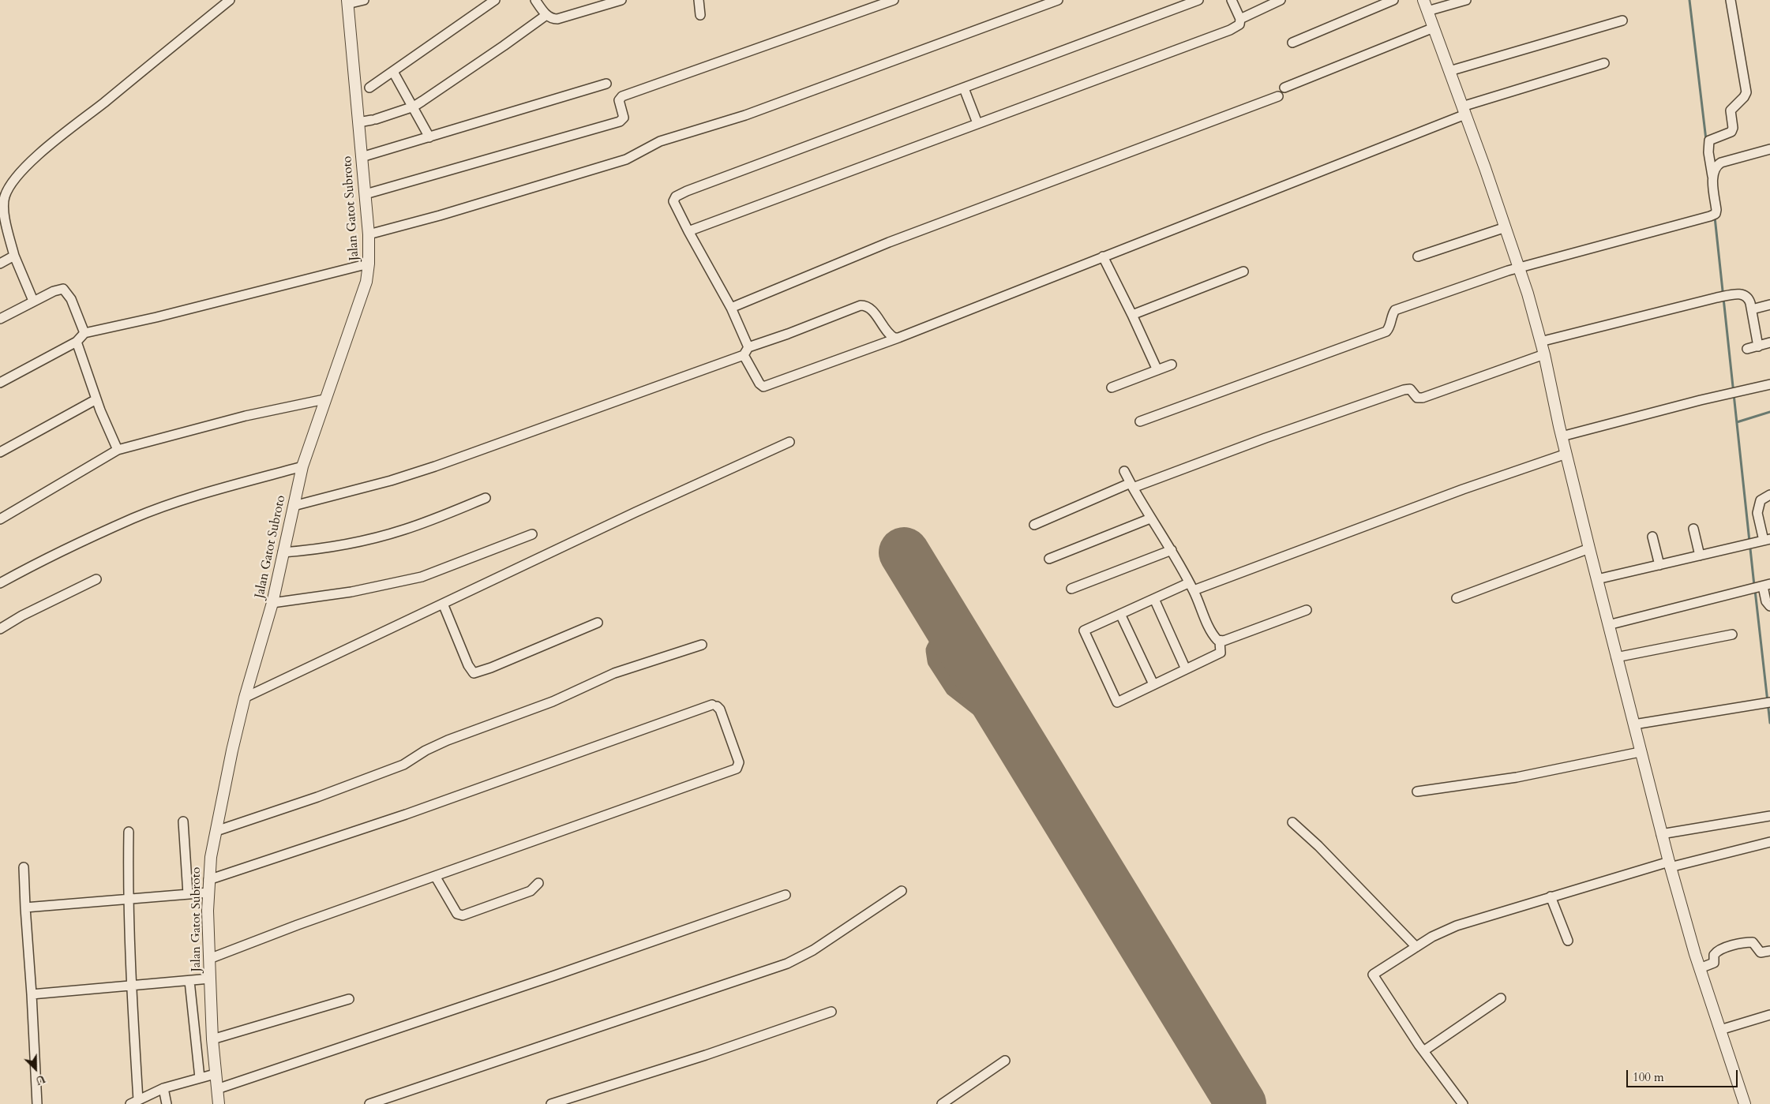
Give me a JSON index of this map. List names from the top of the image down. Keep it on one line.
{"streets":{"street":["Jalan Gatot Subroto"]},"scale_bar":"100 m","north":"bottom right"}
